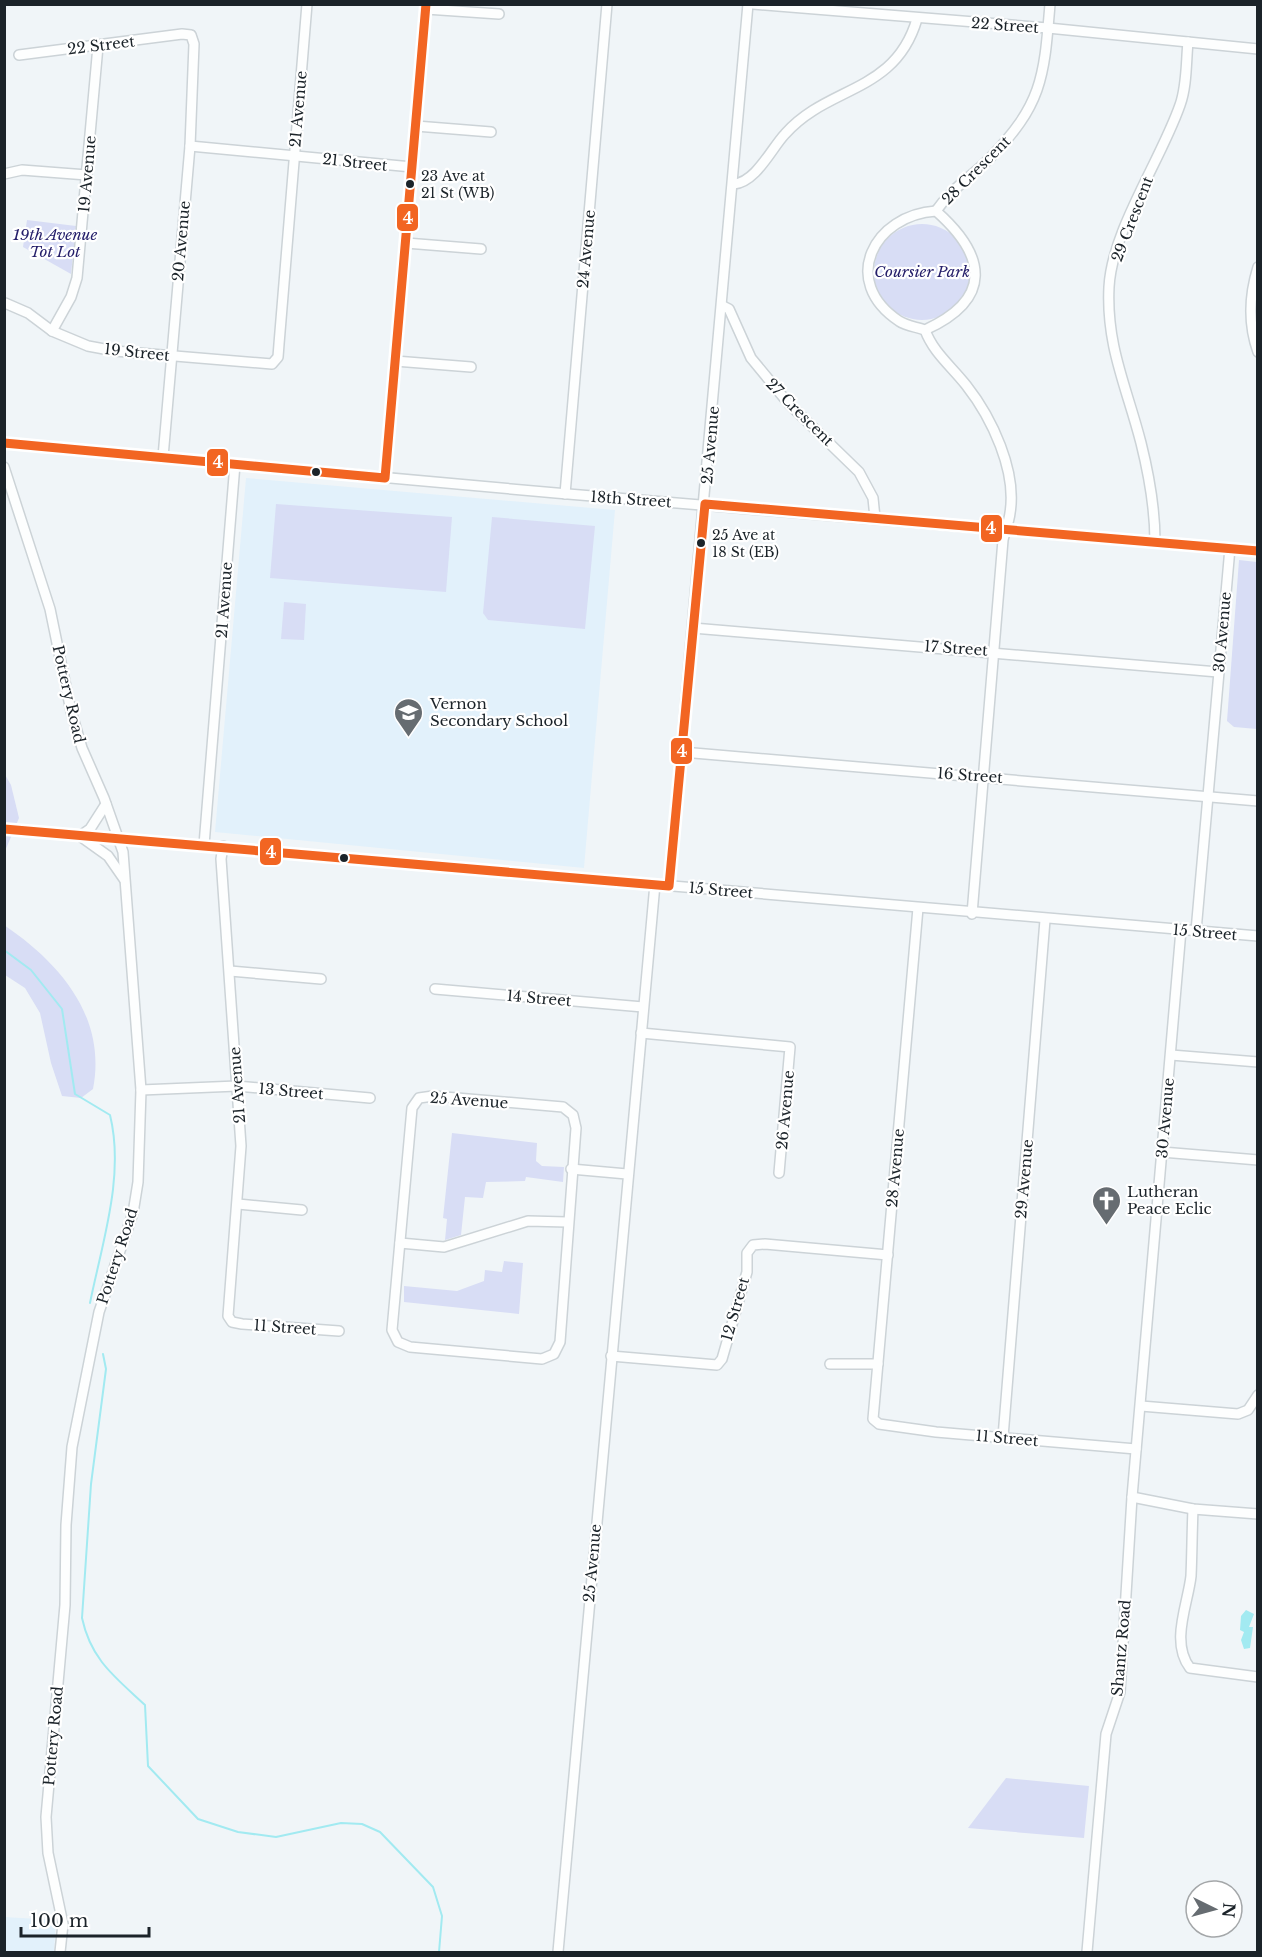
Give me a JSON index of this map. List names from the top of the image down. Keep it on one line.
{"streets":{"street":["22 Street","21 Avenue","21 Street","28 Crescent","19 Avenue","29 Crescent","20 Avenue","24 Avenue","19 Street","27 Crescent","25 Avenue","18th Street","30 Avenue","17 Street","Pottery Road","16 Street","15 Street","14 Street","13 Street","26 Avenue","28 Avenue","29 Avenue","12 Street","11 Street","Shantz Road"]},"crossings":[["22 Street","28 Crescent"],["22 Street","19 Avenue"],["22 Street","29 Crescent"],["22 Street","20 Avenue"],["21 Avenue","21 Street"],["21 Avenue","19 Street"],["21 Avenue","18th Street"],["21 Avenue","15 Street"],["21 Avenue","13 Street"],["21 Avenue","11 Street"],["21 Street","20 Avenue"],["19 Avenue","19 Street"],["29 Crescent","18th Street"],["20 Avenue","19 Street"],["20 Avenue","18th Street"],["24 Avenue","18th Street"],["27 Crescent","25 Avenue"],["27 Crescent","18th Street"],["25 Avenue","18th Street"],["25 Avenue","17 Street"],["25 Avenue","16 Street"],["25 Avenue","15 Street"],["25 Avenue","14 Street"],["25 Avenue","26 Avenue"],["25 Avenue","12 Street"],["18th Street","30 Avenue"],["30 Avenue","17 Street"],["30 Avenue","16 Street"],["30 Avenue","15 Street"],["30 Avenue","11 Street"],["30 Avenue","Shantz Road"],["Pottery Road","15 Street"],["Pottery Road","13 Street"],["15 Street","28 Avenue"],["15 Street","29 Avenue"],["28 Avenue","12 Street"],["28 Avenue","11 Street"],["29 Avenue","11 Street"],["11 Street","Shantz Road"]],"parks":["19th Avenue Tot Lot","Coursier Park"],"places":{"other":["23 Ave at 21 St (WB)","25 Ave at 18 St (EB)"],"school or university":["Vernon Secondary School"],"church":["Lutheran Peace Eclic"]},"lines":["transit line 4"],"scale_bar":"100 m","north":"right"}
